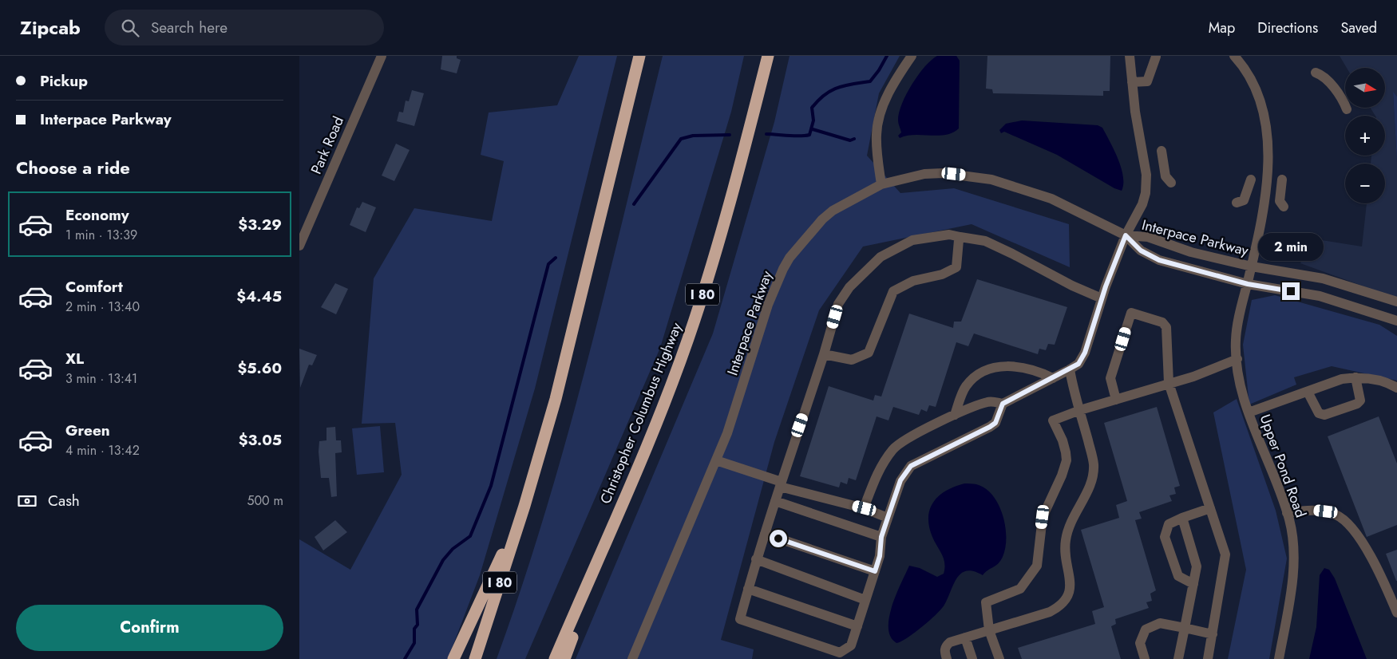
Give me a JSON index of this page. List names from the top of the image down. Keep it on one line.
{"streets":{"highway":["I 80","Christopher Columbus Highway"],"street":["Park Road","Interpace Parkway","Upper Pond Road"]},"crossings":[["Interpace Parkway","Upper Pond Road"]],"north":"right","page":{"header":"Zipcab","search":"Search here","nav":["Map","Directions","Saved"],"banner":["Pickup","Interpace Parkway"],"map_buttons":["+","−"],"heading":"Choose a ride","list":[{"name":"Economy","note":"1 min · 13:39","value":"$3.29"},{"name":"Comfort","note":"2 min · 13:40","value":"$4.45"},{"name":"XL","note":"3 min · 13:41","value":"$5.60"},{"name":"Green","note":"4 min · 13:42","value":"$3.05"}],"bubble":"2 min","pay":["Cash","500 m"],"buttons":"Confirm"}}
